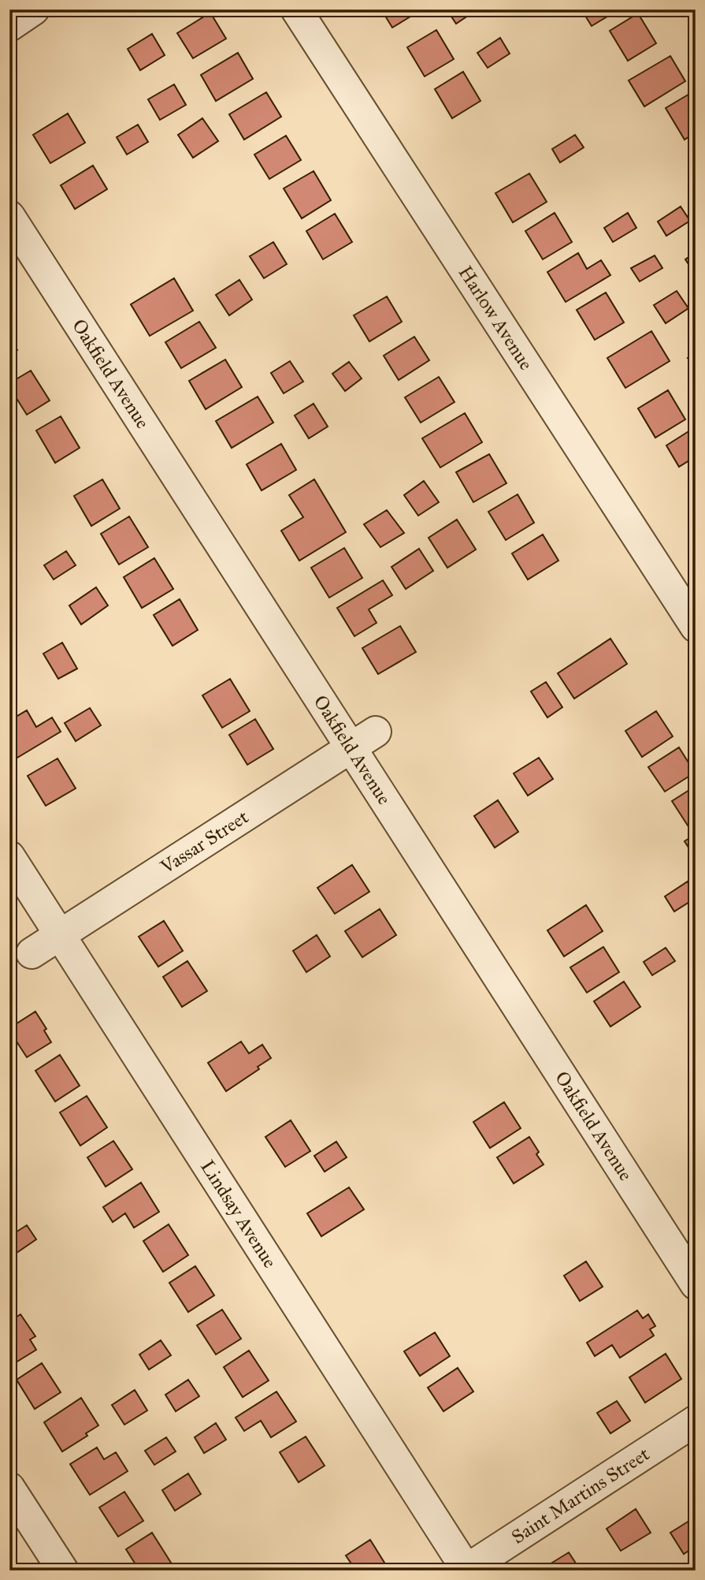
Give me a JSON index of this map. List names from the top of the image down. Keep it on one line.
{"streets":{"street":["Harlow Avenue","Oakfield Avenue","Vassar Street","Lindsay Avenue","Saint Martins Street"]},"crossings":[["Oakfield Avenue","Vassar Street"],["Vassar Street","Lindsay Avenue"],["Lindsay Avenue","Saint Martins Street"]]}
